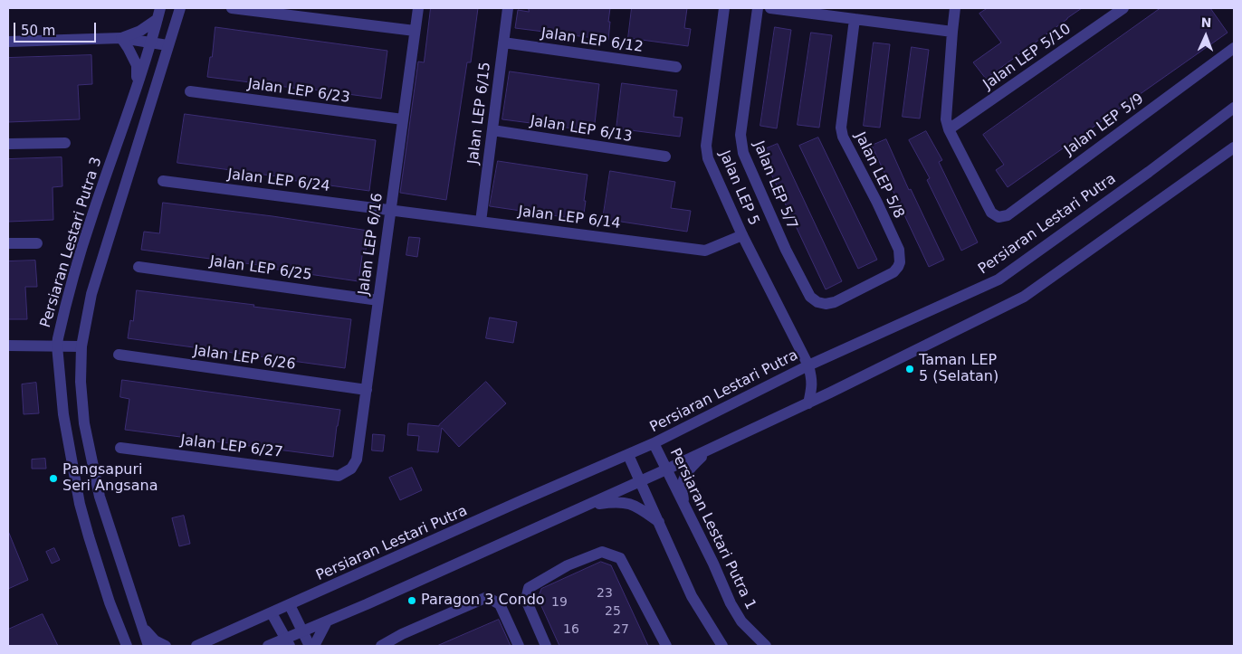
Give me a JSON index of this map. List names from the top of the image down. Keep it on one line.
{"streets":{"street":["Jalan LEP 6/12","Jalan LEP 5/10","Jalan LEP 6/23","Jalan LEP 6/15","Jalan LEP 5/9","Jalan LEP 6/13","Jalan LEP 5/8","Jalan LEP 6/24","Jalan LEP 5/7","Jalan LEP 5","Jalan LEP 6/14","Persiaran Lestari Putra","Persiaran Lestari Putra 3","Jalan LEP 6/16","Jalan LEP 6/25","Jalan LEP 6/26","Jalan LEP 6/27","Persiaran Lestari Putra 1"]},"crossings":[["Jalan LEP 6/12","Jalan LEP 6/15"],["Jalan LEP 5/10","Jalan LEP 5/9"],["Jalan LEP 6/23","Jalan LEP 6/16"],["Jalan LEP 6/15","Jalan LEP 6/13"],["Jalan LEP 6/15","Jalan LEP 6/14"],["Jalan LEP 5/8","Jalan LEP 5/7"],["Jalan LEP 6/24","Jalan LEP 6/14"],["Jalan LEP 6/24","Jalan LEP 6/16"],["Jalan LEP 5","Jalan LEP 6/14"],["Jalan LEP 5","Persiaran Lestari Putra"],["Jalan LEP 6/14","Jalan LEP 6/16"],["Persiaran Lestari Putra","Persiaran Lestari Putra 1"],["Jalan LEP 6/16","Jalan LEP 6/25"],["Jalan LEP 6/16","Jalan LEP 6/26"],["Jalan LEP 6/16","Jalan LEP 6/27"]],"places":["Taman LEP 5 (Selatan)","Pangsapuri Seri Angsana","Paragon 3 Condo"],"house_numbers":["23","19","25","16","27"],"scale_bar":"50 m","north":"top"}
